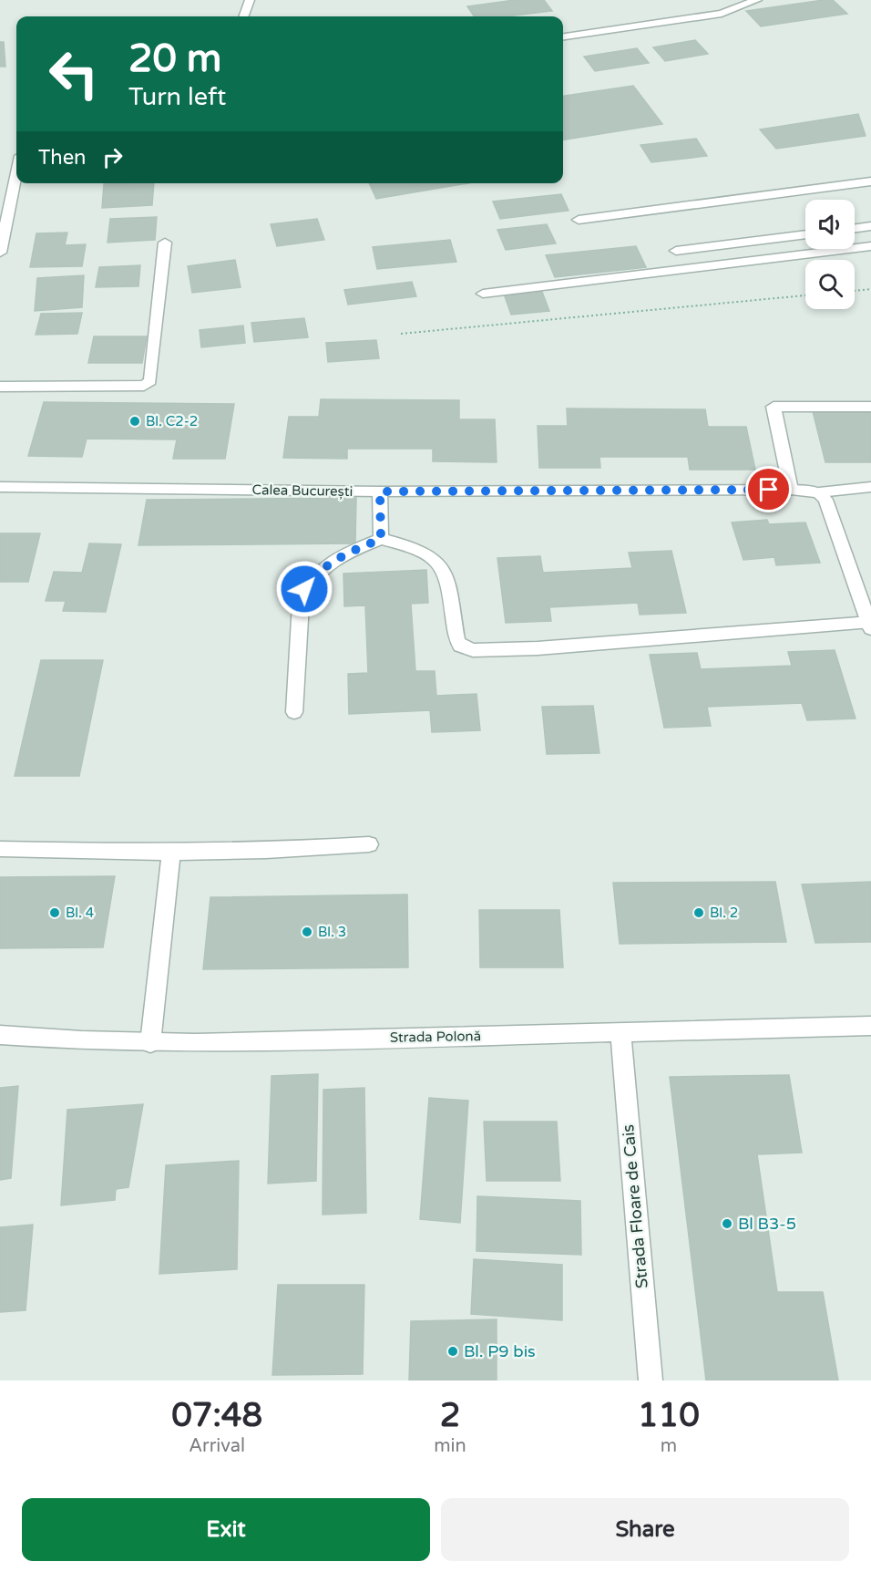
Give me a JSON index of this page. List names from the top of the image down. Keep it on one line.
{"streets":{"street":["Calea București","Strada Polonă","Strada Floare de Cais"]},"crossings":[["Strada Polonă","Strada Floare de Cais"]],"places":["Bl. C2-2","Bl. 4","Bl. 2","Bl. 3","Bl B3-5","Bl. P9 bis"],"page":{"turn":["20 m","Turn left"],"then":"Then","eta":["07:48","Arrival","2","min","110","m"],"buttons":["Exit","Share"]}}
